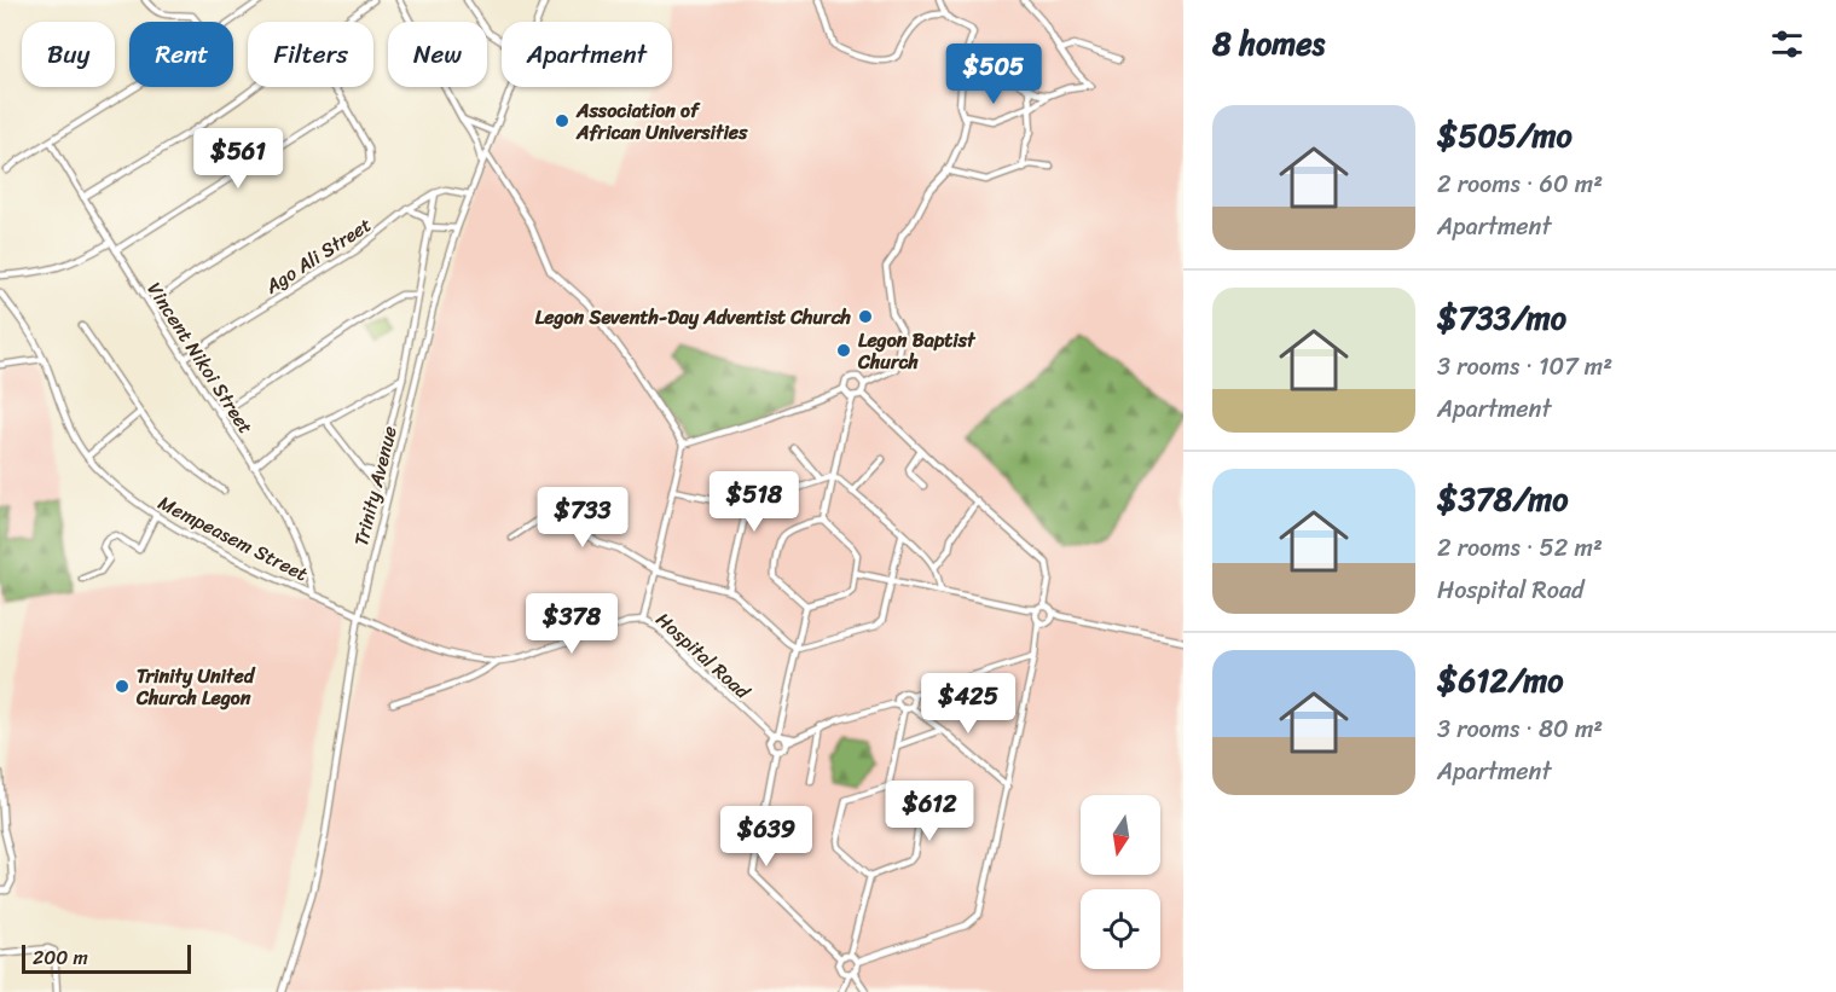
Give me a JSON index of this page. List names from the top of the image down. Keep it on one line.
{"streets":{"street":["Ago Ali Street","Vincent Nikoi Street","Trinity Avenue","Mempeasem Street","Hospital Road"]},"crossings":[["Ago Ali Street","Vincent Nikoi Street"],["Vincent Nikoi Street","Mempeasem Street"],["Trinity Avenue","Mempeasem Street"],["Trinity Avenue","Hospital Road"],["Mempeasem Street","Hospital Road"]],"places":["Association of African Universities","Legon Seventh-Day Adventist Church","Legon Baptist Church","Trinity United Church Legon"],"scale_bar":"200 m","north":"bottom","page":{"heading":"8 homes","chip":["Buy","Rent","Filters","New","Apartment"],"price":["$505","$561","$518","$733","$378","$425","$612","$639"],"list":[{"name":"$505/mo","note":"2 rooms · 60 m² · Apartment"},{"name":"$733/mo","note":"3 rooms · 107 m² · Apartment"},{"name":"$378/mo","note":"2 rooms · 52 m² · Hospital Road"},{"name":"$612/mo","note":"3 rooms · 80 m² · Apartment"}],"scale":"200 m"}}
